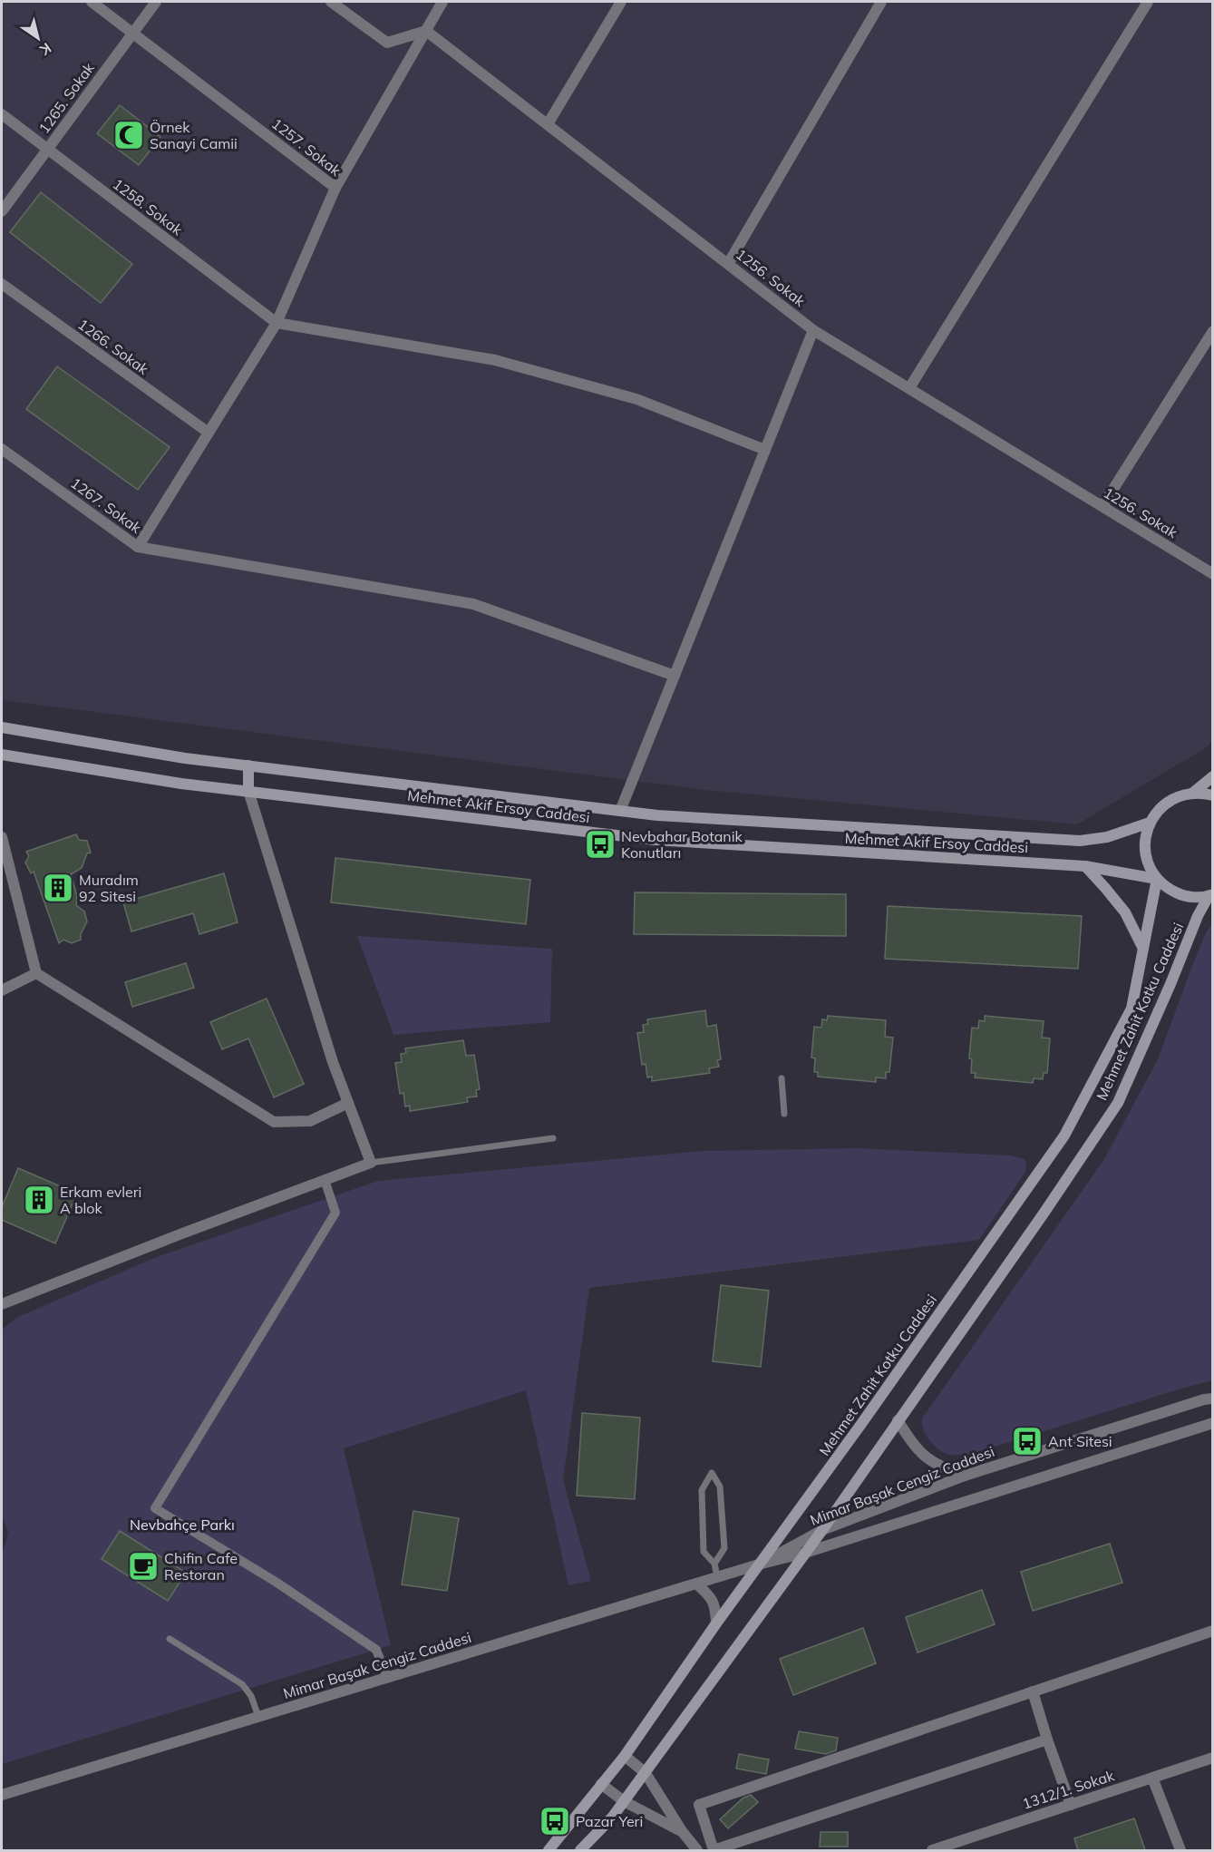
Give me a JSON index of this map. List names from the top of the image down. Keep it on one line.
{"streets":{"main road":["Mehmet Akif Ersoy Caddesi","Mehmet Zahit Kotku Caddesi"],"street":["1265. Sokak","1257. Sokak","1258. Sokak","1256. Sokak","1266. Sokak","1267. Sokak","Mimar Başak Cengiz Caddesi","1312/1. Sokak"]},"crossings":[["1265. Sokak","1257. Sokak"],["1265. Sokak","1258. Sokak"],["1257. Sokak","1258. Sokak"],["1257. Sokak","1266. Sokak"],["1257. Sokak","1267. Sokak"],["1266. Sokak","1267. Sokak"],["Mehmet Akif Ersoy Caddesi","Mehmet Zahit Kotku Caddesi"],["Mehmet Zahit Kotku Caddesi","Mimar Başak Cengiz Caddesi"]],"parks":["Nevbahçe Parkı"],"places":{"mosque":["Örnek Sanayi Camii"],"bus stop":["Nevbahar Botanik Konutları","Ant Sitesi","Pazar Yeri"],"building":["Muradım 92 Sitesi","Erkam evleri A blok"],"cafe":["Chifin Cafe Restoran"]},"north":"bottom right"}
